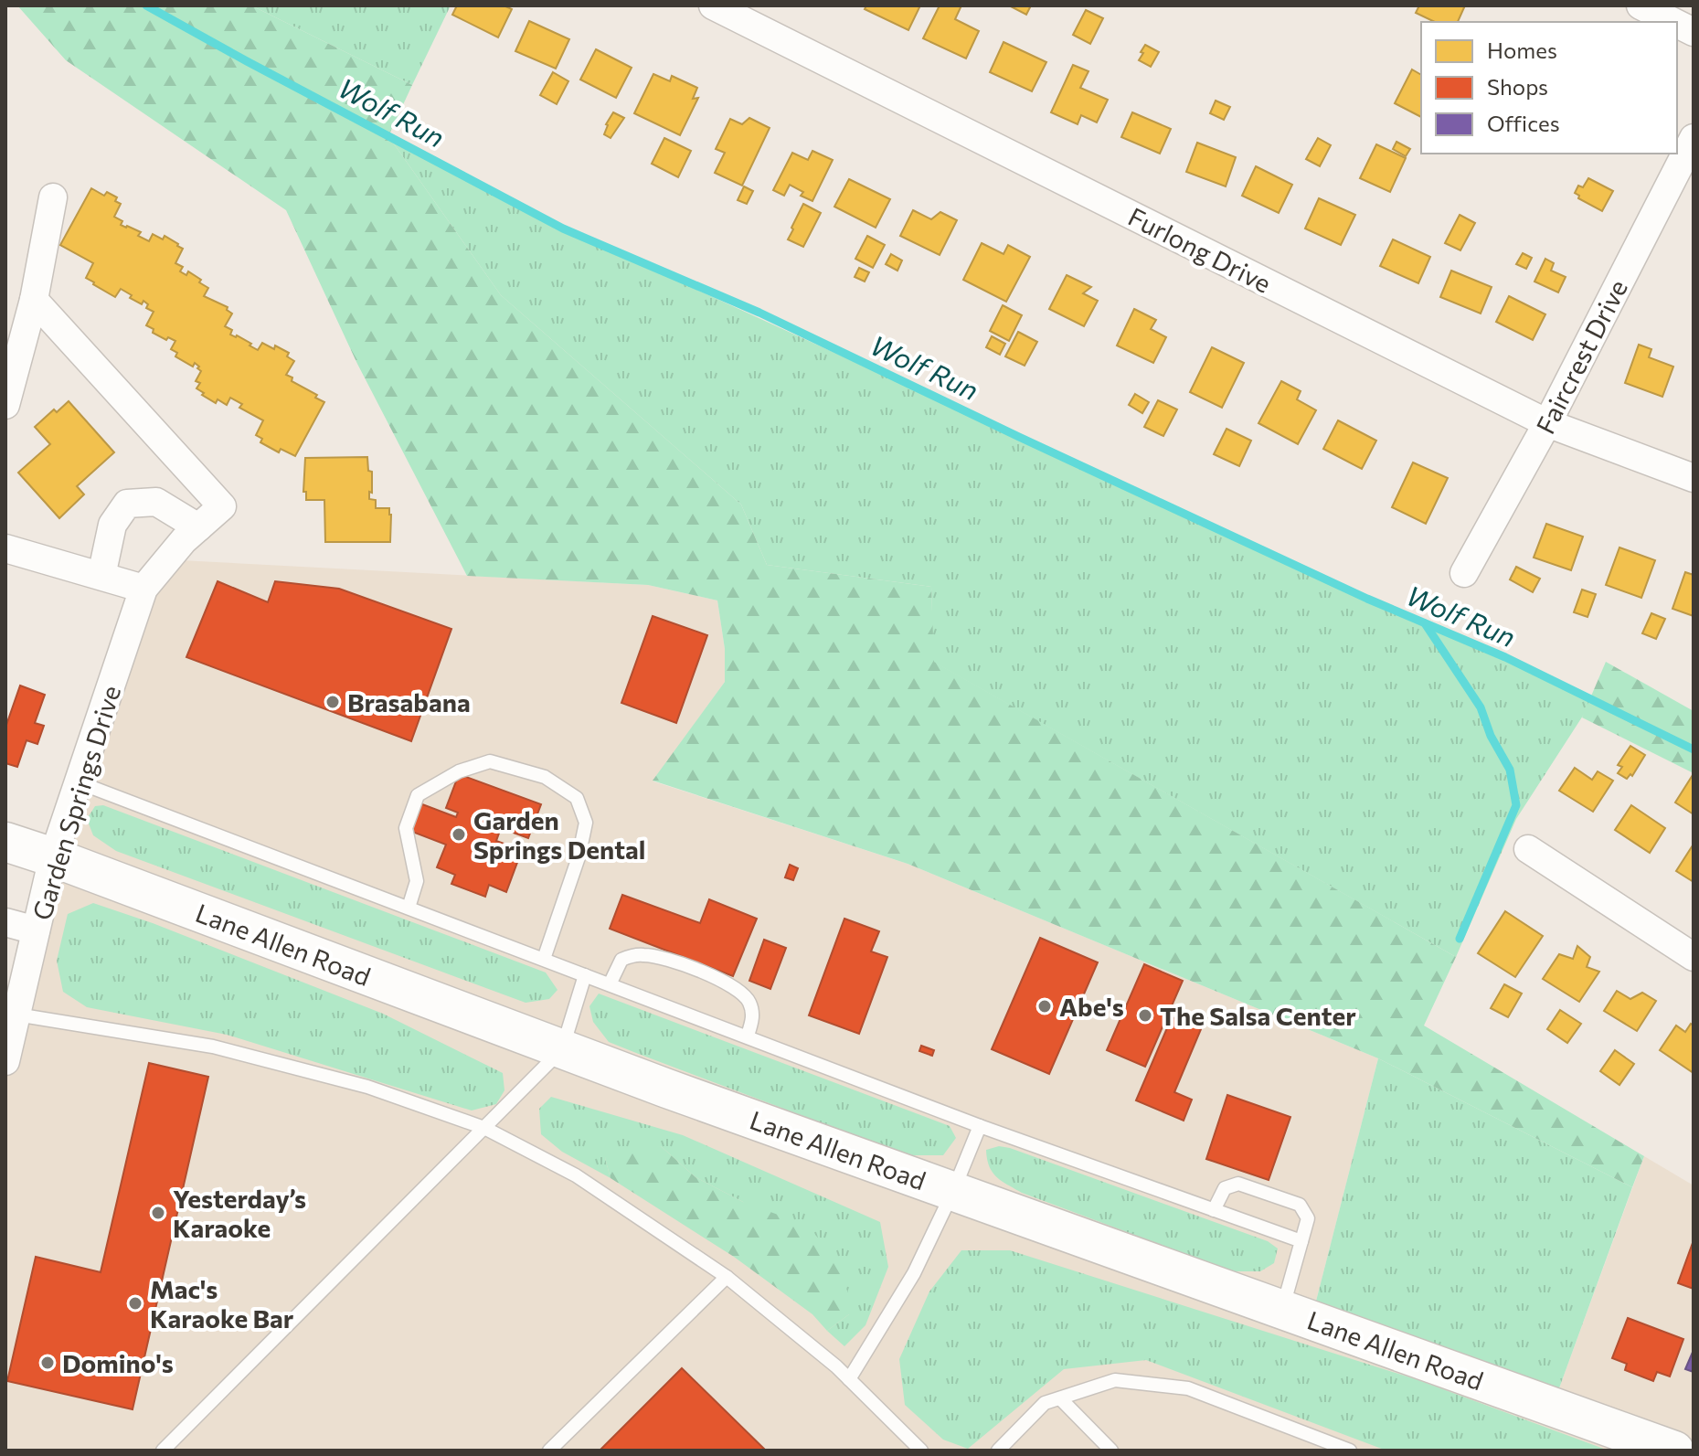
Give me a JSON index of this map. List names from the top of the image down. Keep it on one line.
{"streets":{"main road":["Lane Allen Road"],"street":["Furlong Drive","Faircrest Drive","Garden Springs Drive"]},"crossings":[["Furlong Drive","Faircrest Drive"],["Garden Springs Drive","Lane Allen Road"]],"water":["Wolf Run"],"places":["Brasabana","Garden Springs Dental","Abe's","The Salsa Center","Yesterday’s Karaoke","Mac's Karaoke Bar","Domino's"],"legend":["Homes","Shops","Offices"]}
